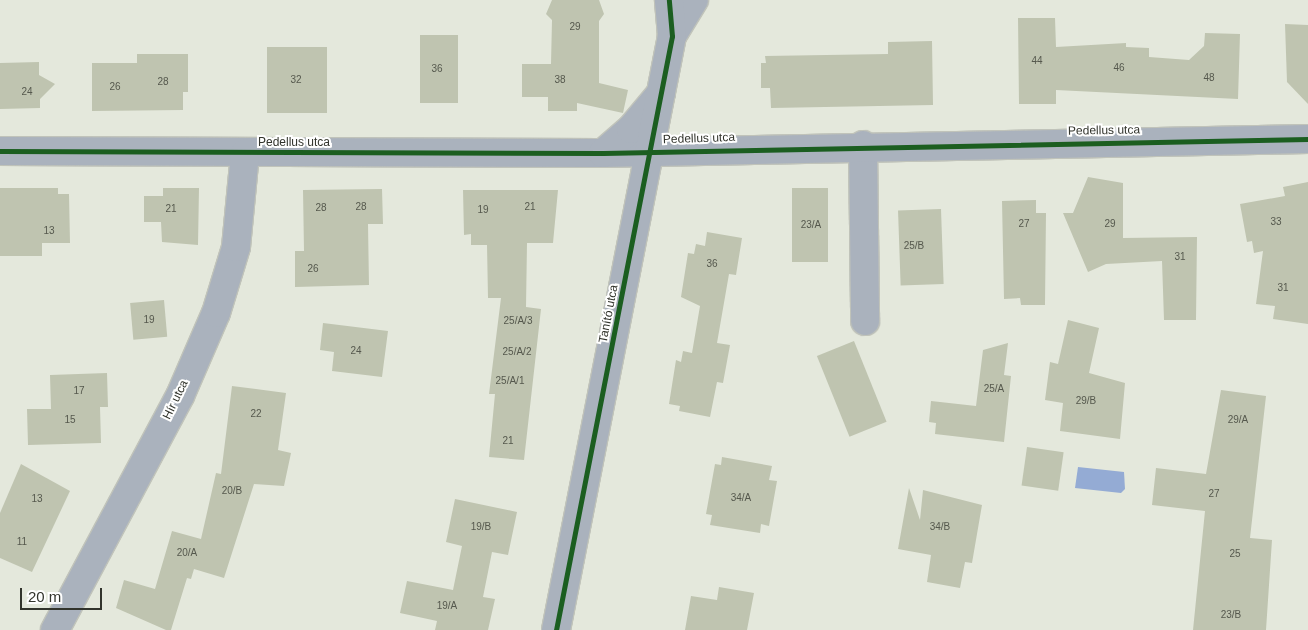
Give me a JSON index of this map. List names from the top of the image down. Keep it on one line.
{"streets":{"street":["Pedellus utca","Tanító utca","Hír utca"]},"crossings":[["Pedellus utca","Tanító utca"],["Pedellus utca","Hír utca"]],"house_numbers":["29","44","46","36","48","32","38","28","26","24","28","21","28","21","19","33","27","29","23/A","13","25/B","31","36","26","31","19","25/A/3","24","25/A/2","25/A/1","25/A","17","29/B","22","15","29/A","21","20/B","27","34/A","13","19/B","34/B","11","20/A","25","19/A","23/B"],"scale_bar":"20 m"}
